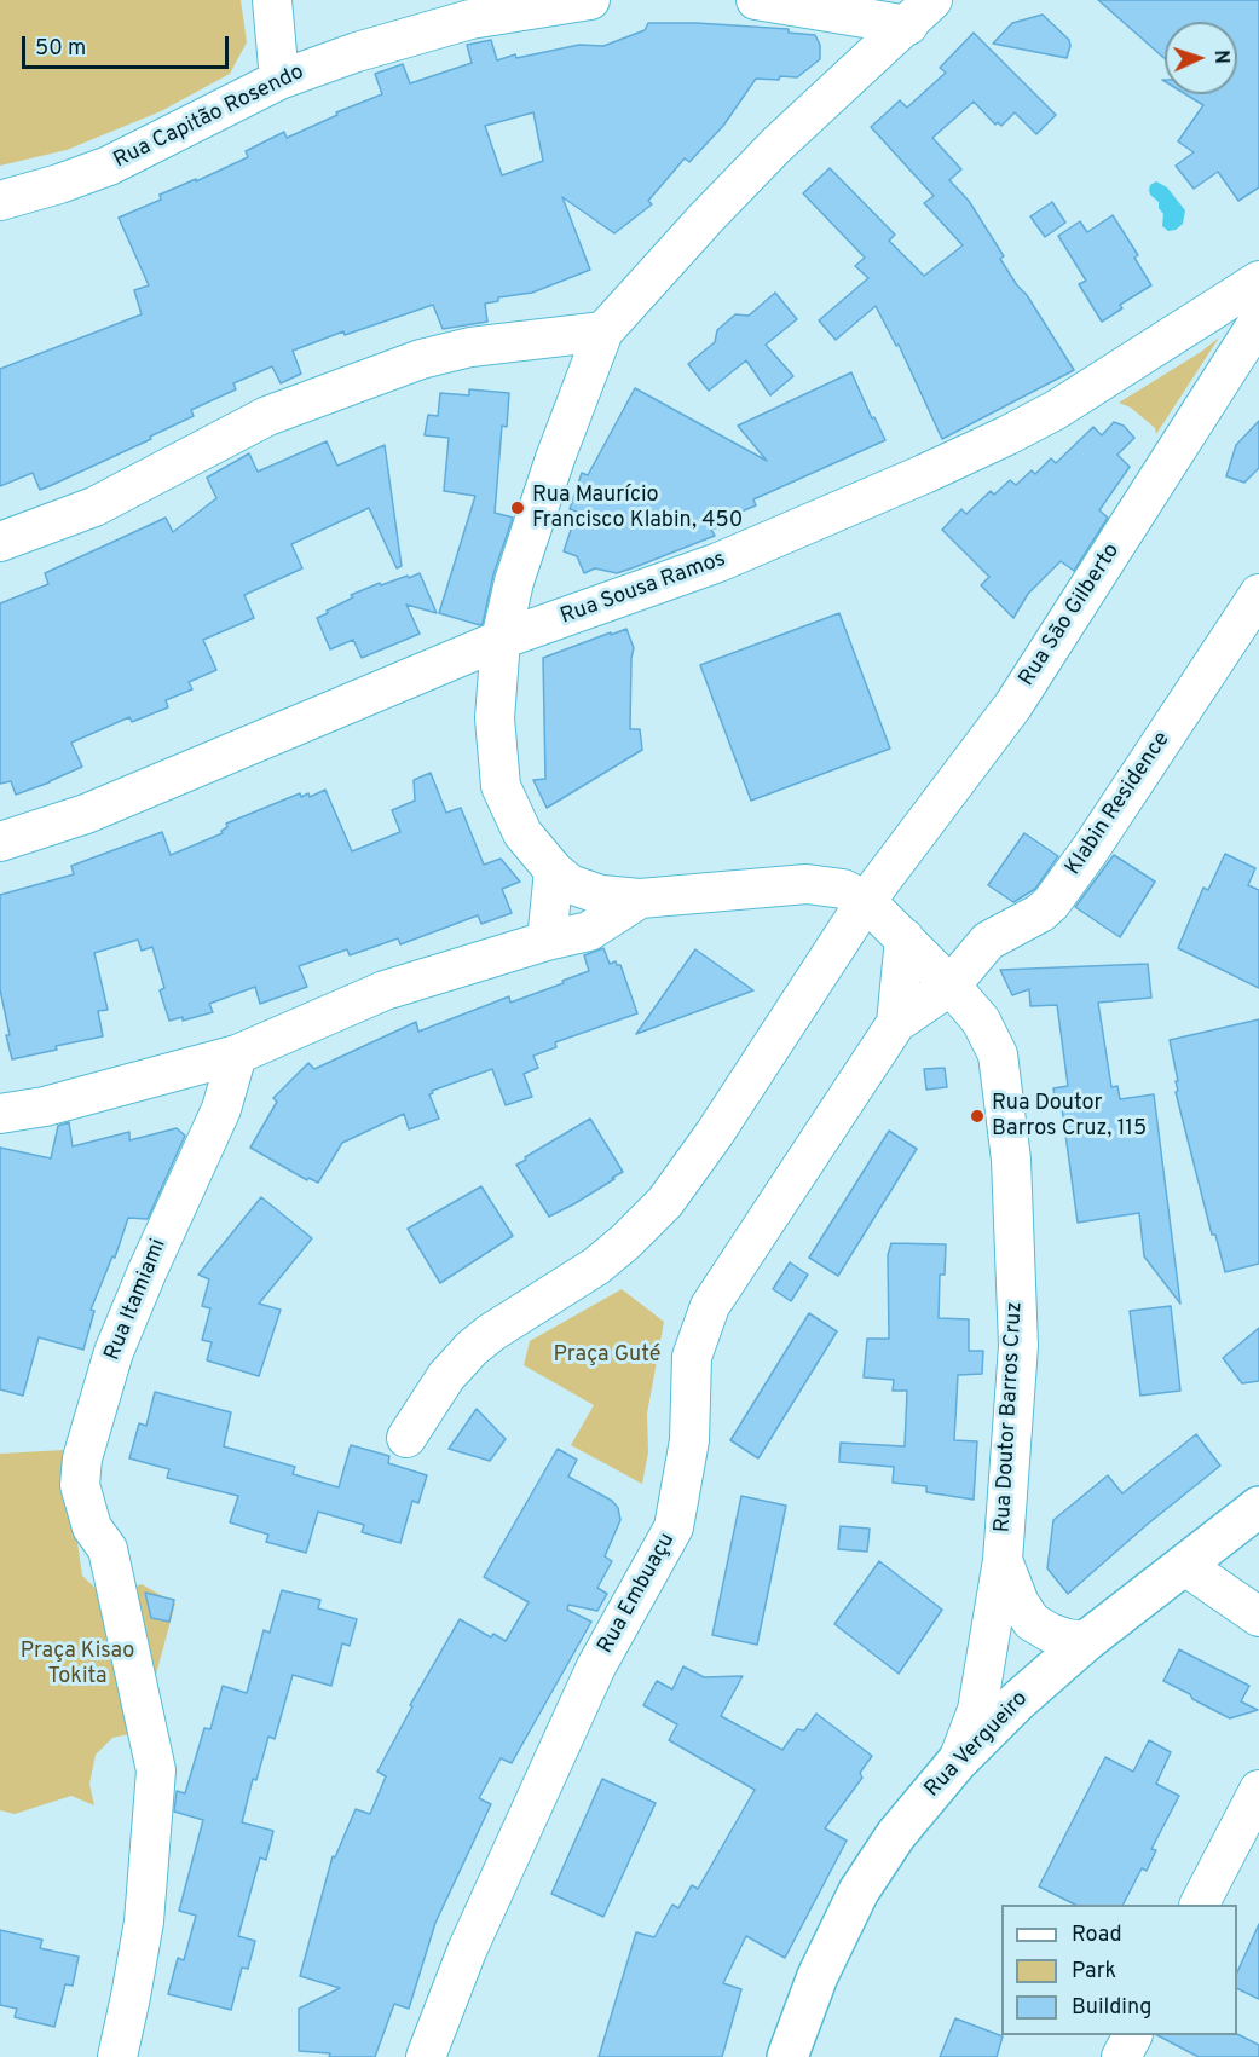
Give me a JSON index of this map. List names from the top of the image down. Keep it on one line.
{"streets":{"main road":["Rua Vergueiro"],"street":["Rua Capitão Rosendo","Rua Sousa Ramos","Rua São Gilberto","Klabin Residence","Rua Itamiami","Rua Doutor Barros Cruz","Rua Embuaçu"]},"crossings":[["Rua São Gilberto","Rua Doutor Barros Cruz"],["Klabin Residence","Rua Doutor Barros Cruz"],["Klabin Residence","Rua Embuaçu"],["Rua Doutor Barros Cruz","Rua Embuaçu"],["Rua Doutor Barros Cruz","Rua Vergueiro"]],"parks":["Praça Guté","Praça Kisao Tokita"],"places":["Rua Maurício Francisco Klabin, 450","Rua Doutor Barros Cruz, 115"],"legend":["Road","Park","Building"],"scale_bar":"50 m","north":"right"}
